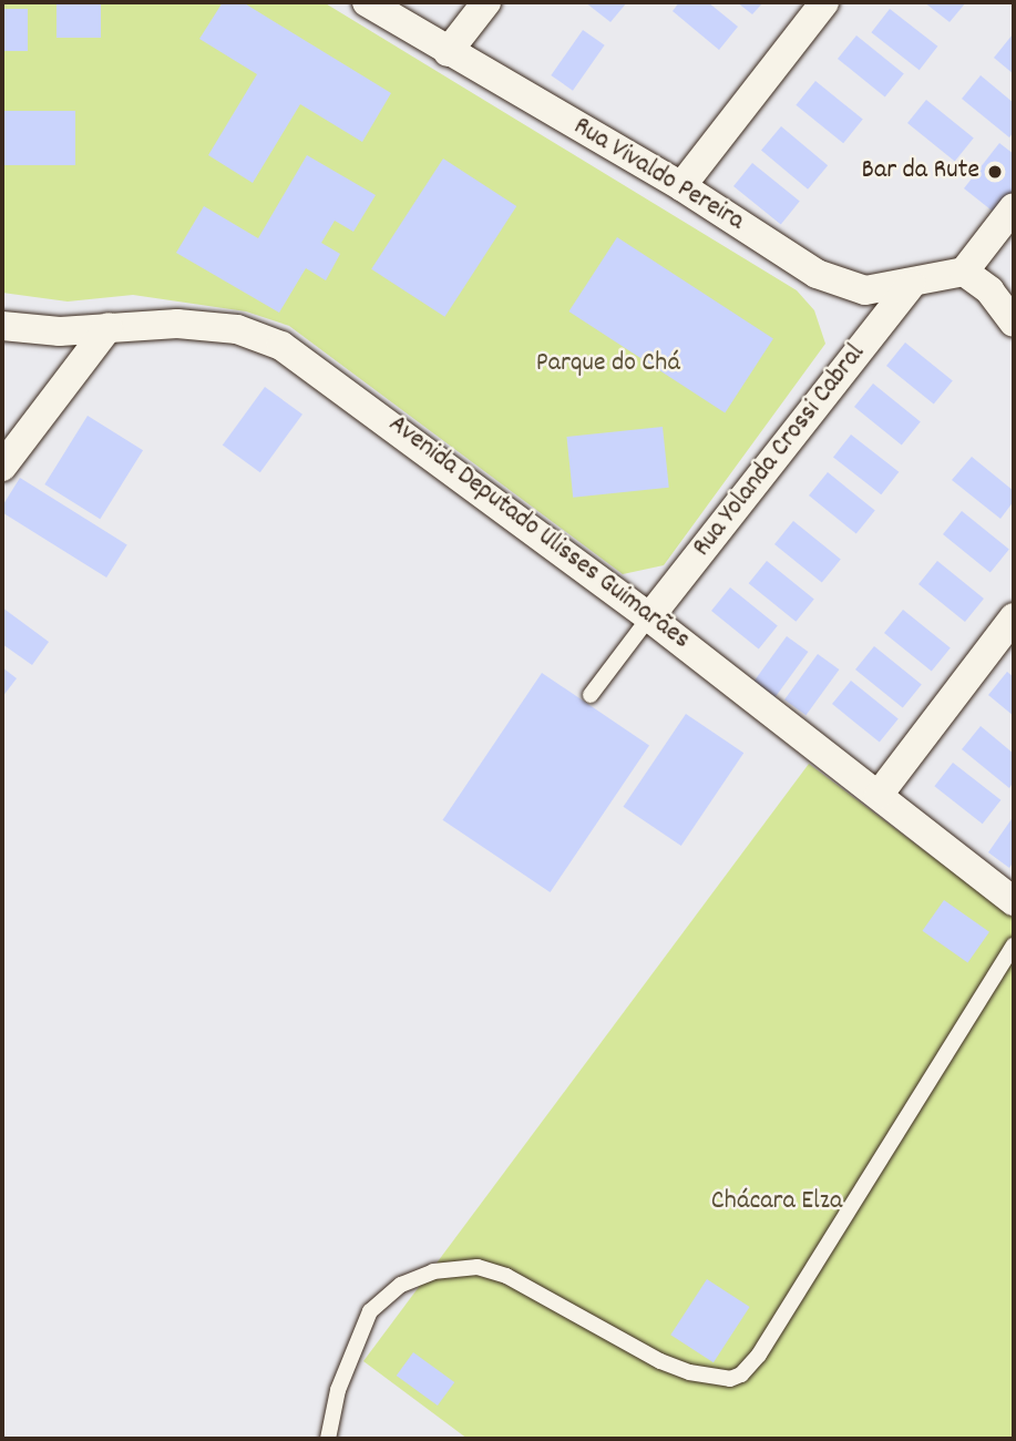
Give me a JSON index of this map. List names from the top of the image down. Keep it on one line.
{"streets":{"street":["Rua Vivaldo Pereira","Rua Yolanda Crossi Cabral","Avenida Deputado Ulisses Guimarães"]},"crossings":[["Rua Vivaldo Pereira","Rua Yolanda Crossi Cabral"],["Rua Yolanda Crossi Cabral","Avenida Deputado Ulisses Guimarães"]],"parks":["Parque do Chá","Chácara Elza"],"places":["Bar da Rute"]}
